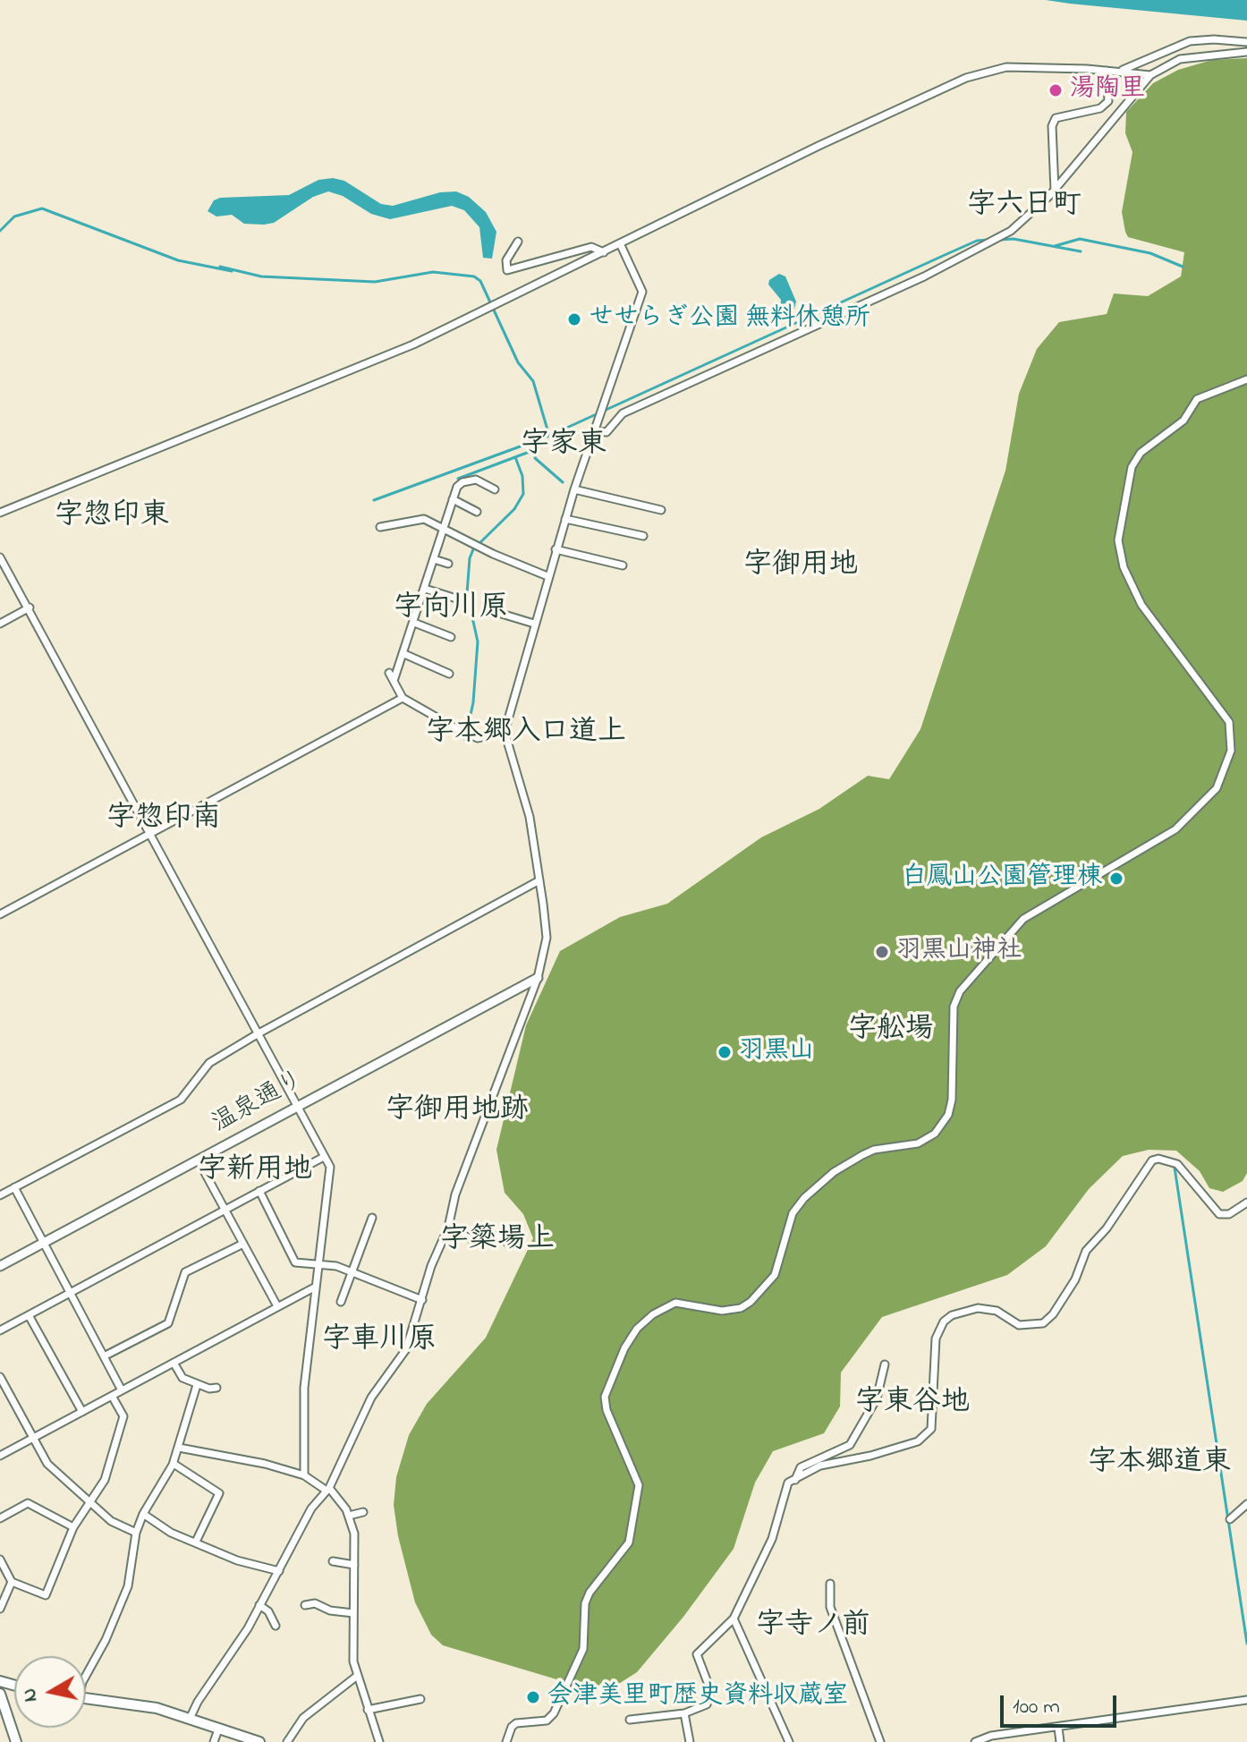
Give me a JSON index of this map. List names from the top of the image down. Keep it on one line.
{"streets":{"street":["温泉通り"]},"districts":["字六日町","字家東","字惣印東","字御用地","字向川原","字本郷入口道上","字惣印南","字舩場","字御用地跡","字新用地","字簗場上","字車川原","字東谷地","字本郷道東","字寺ノ前"],"places":["湯陶里","せせらぎ公園 無料休憩所","白鳳山公園管理棟","羽黒山神社","羽黒山","会津美里町歴史資料収蔵室"],"scale_bar":"100 m","north":"left"}
